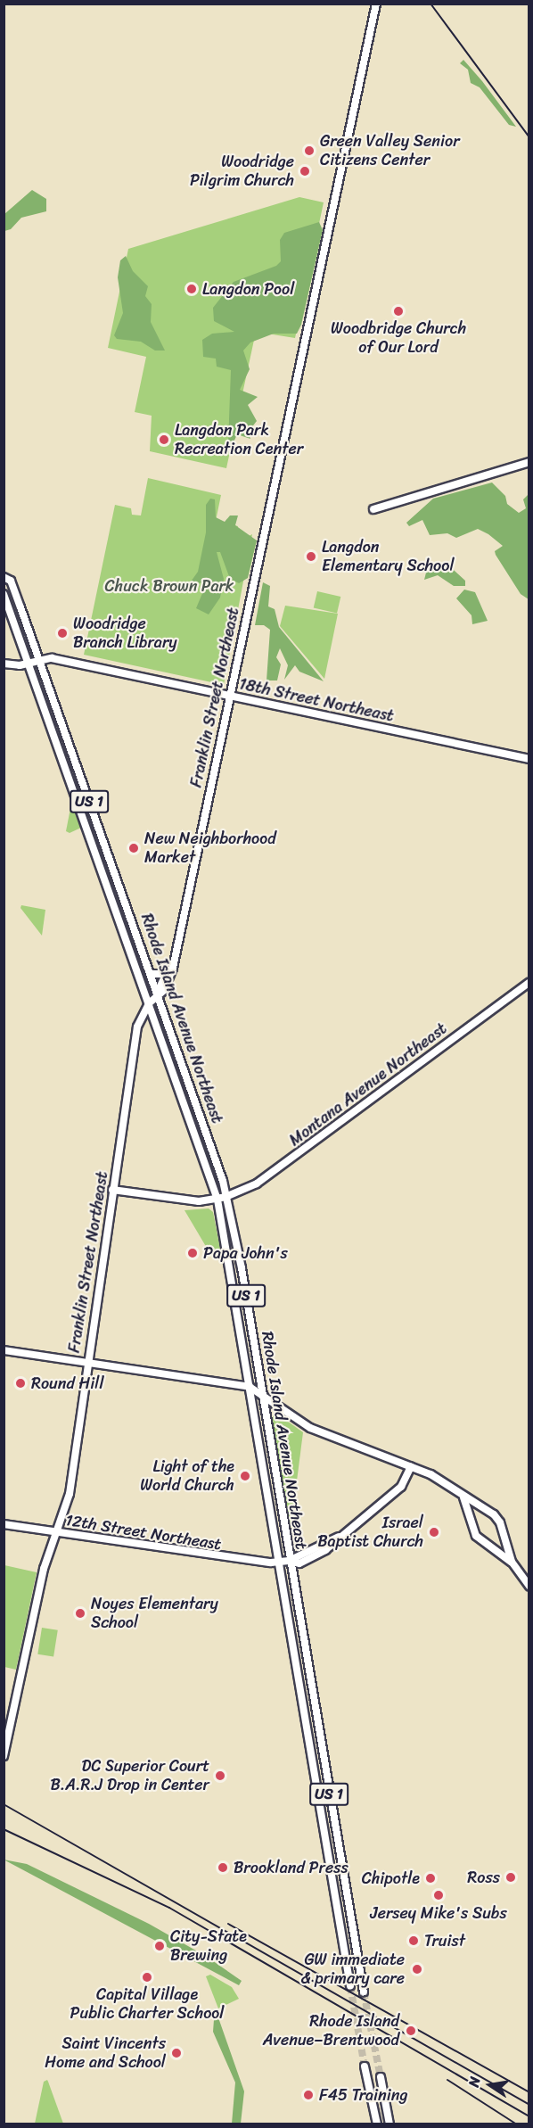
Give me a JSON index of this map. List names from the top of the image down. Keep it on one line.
{"streets":{"main road":["US 1","Rhode Island Avenue Northeast"],"street":["Franklin Street Northeast","18th Street Northeast","Montana Avenue Northeast","12th Street Northeast"]},"crossings":[["Franklin Street Northeast","18th Street Northeast"],["Franklin Street Northeast","Rhode Island Avenue Northeast"],["Franklin Street Northeast","12th Street Northeast"],["18th Street Northeast","Rhode Island Avenue Northeast"],["Rhode Island Avenue Northeast","Montana Avenue Northeast"],["Rhode Island Avenue Northeast","12th Street Northeast"]],"parks":["Chuck Brown Park"],"places":["Green Valley Senior Citizens Center","Woodridge Pilgrim Church","Langdon Pool","Woodbridge Church of Our Lord","Langdon Park Recreation Center","Langdon Elementary School","Woodridge Branch Library","New Neighborhood Market","Papa John's","Round Hill","Light of the World Church","Israel Baptist Church","Noyes Elementary School","DC Superior Court B.A.R.J Drop in Center","Brookland Press","Ross","Chipotle","Jersey Mike's Subs","Truist","City-State Brewing","GW immediate & primary care","Capital Village Public Charter School","Rhode Island Avenue–Brentwood","Saint Vincents Home and School","F45 Training"],"north":"left"}
